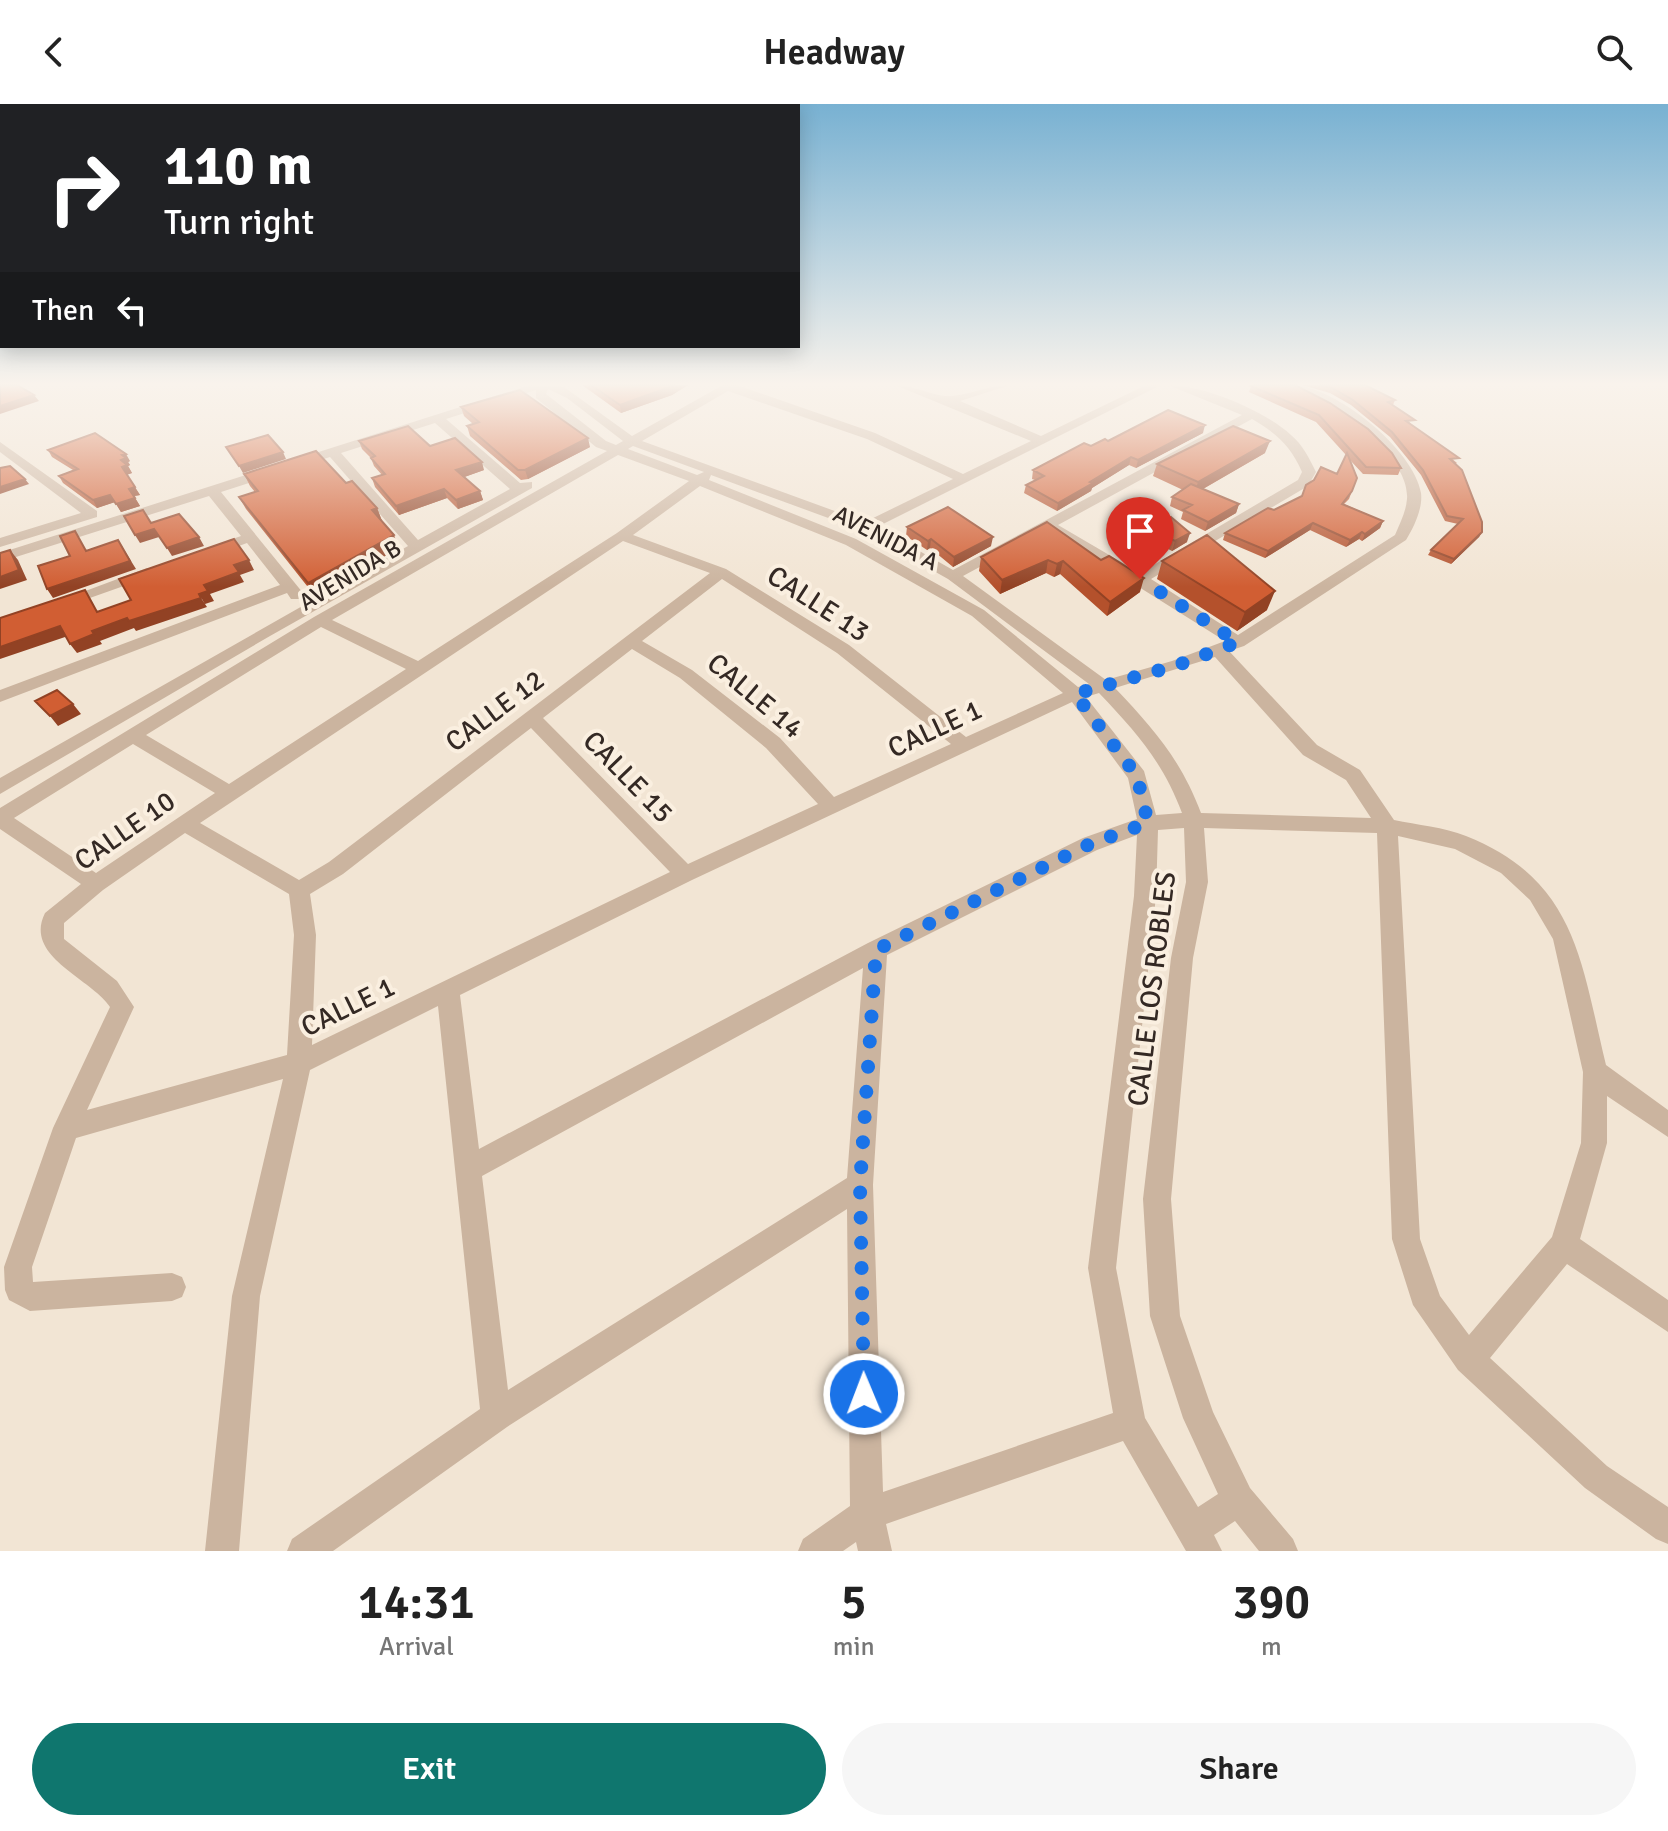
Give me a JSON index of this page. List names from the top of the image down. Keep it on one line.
{"streets":{"street":["AVENIDA A","AVENIDA B","CALLE 13","CALLE 14","CALLE 12","CALLE 1","CALLE 15","CALLE 10","CALLE LOS ROBLES"]},"crossings":[["AVENIDA A","CALLE 1"],["AVENIDA A","CALLE 10"],["AVENIDA A","CALLE LOS ROBLES"],["CALLE 13","CALLE 12"],["CALLE 13","CALLE 1"],["CALLE 13","CALLE 10"],["CALLE 14","CALLE 12"],["CALLE 14","CALLE 1"],["CALLE 12","CALLE 15"],["CALLE 1","CALLE 15"],["CALLE 1","CALLE 10"],["CALLE 1","CALLE LOS ROBLES"],["CALLE 10","CALLE LOS ROBLES"]],"page":{"header":"Headway","turn":["110 m","Turn right"],"then":"Then","eta":["14:31","Arrival","5","min","390","m"],"buttons":["Exit","Share"]}}
